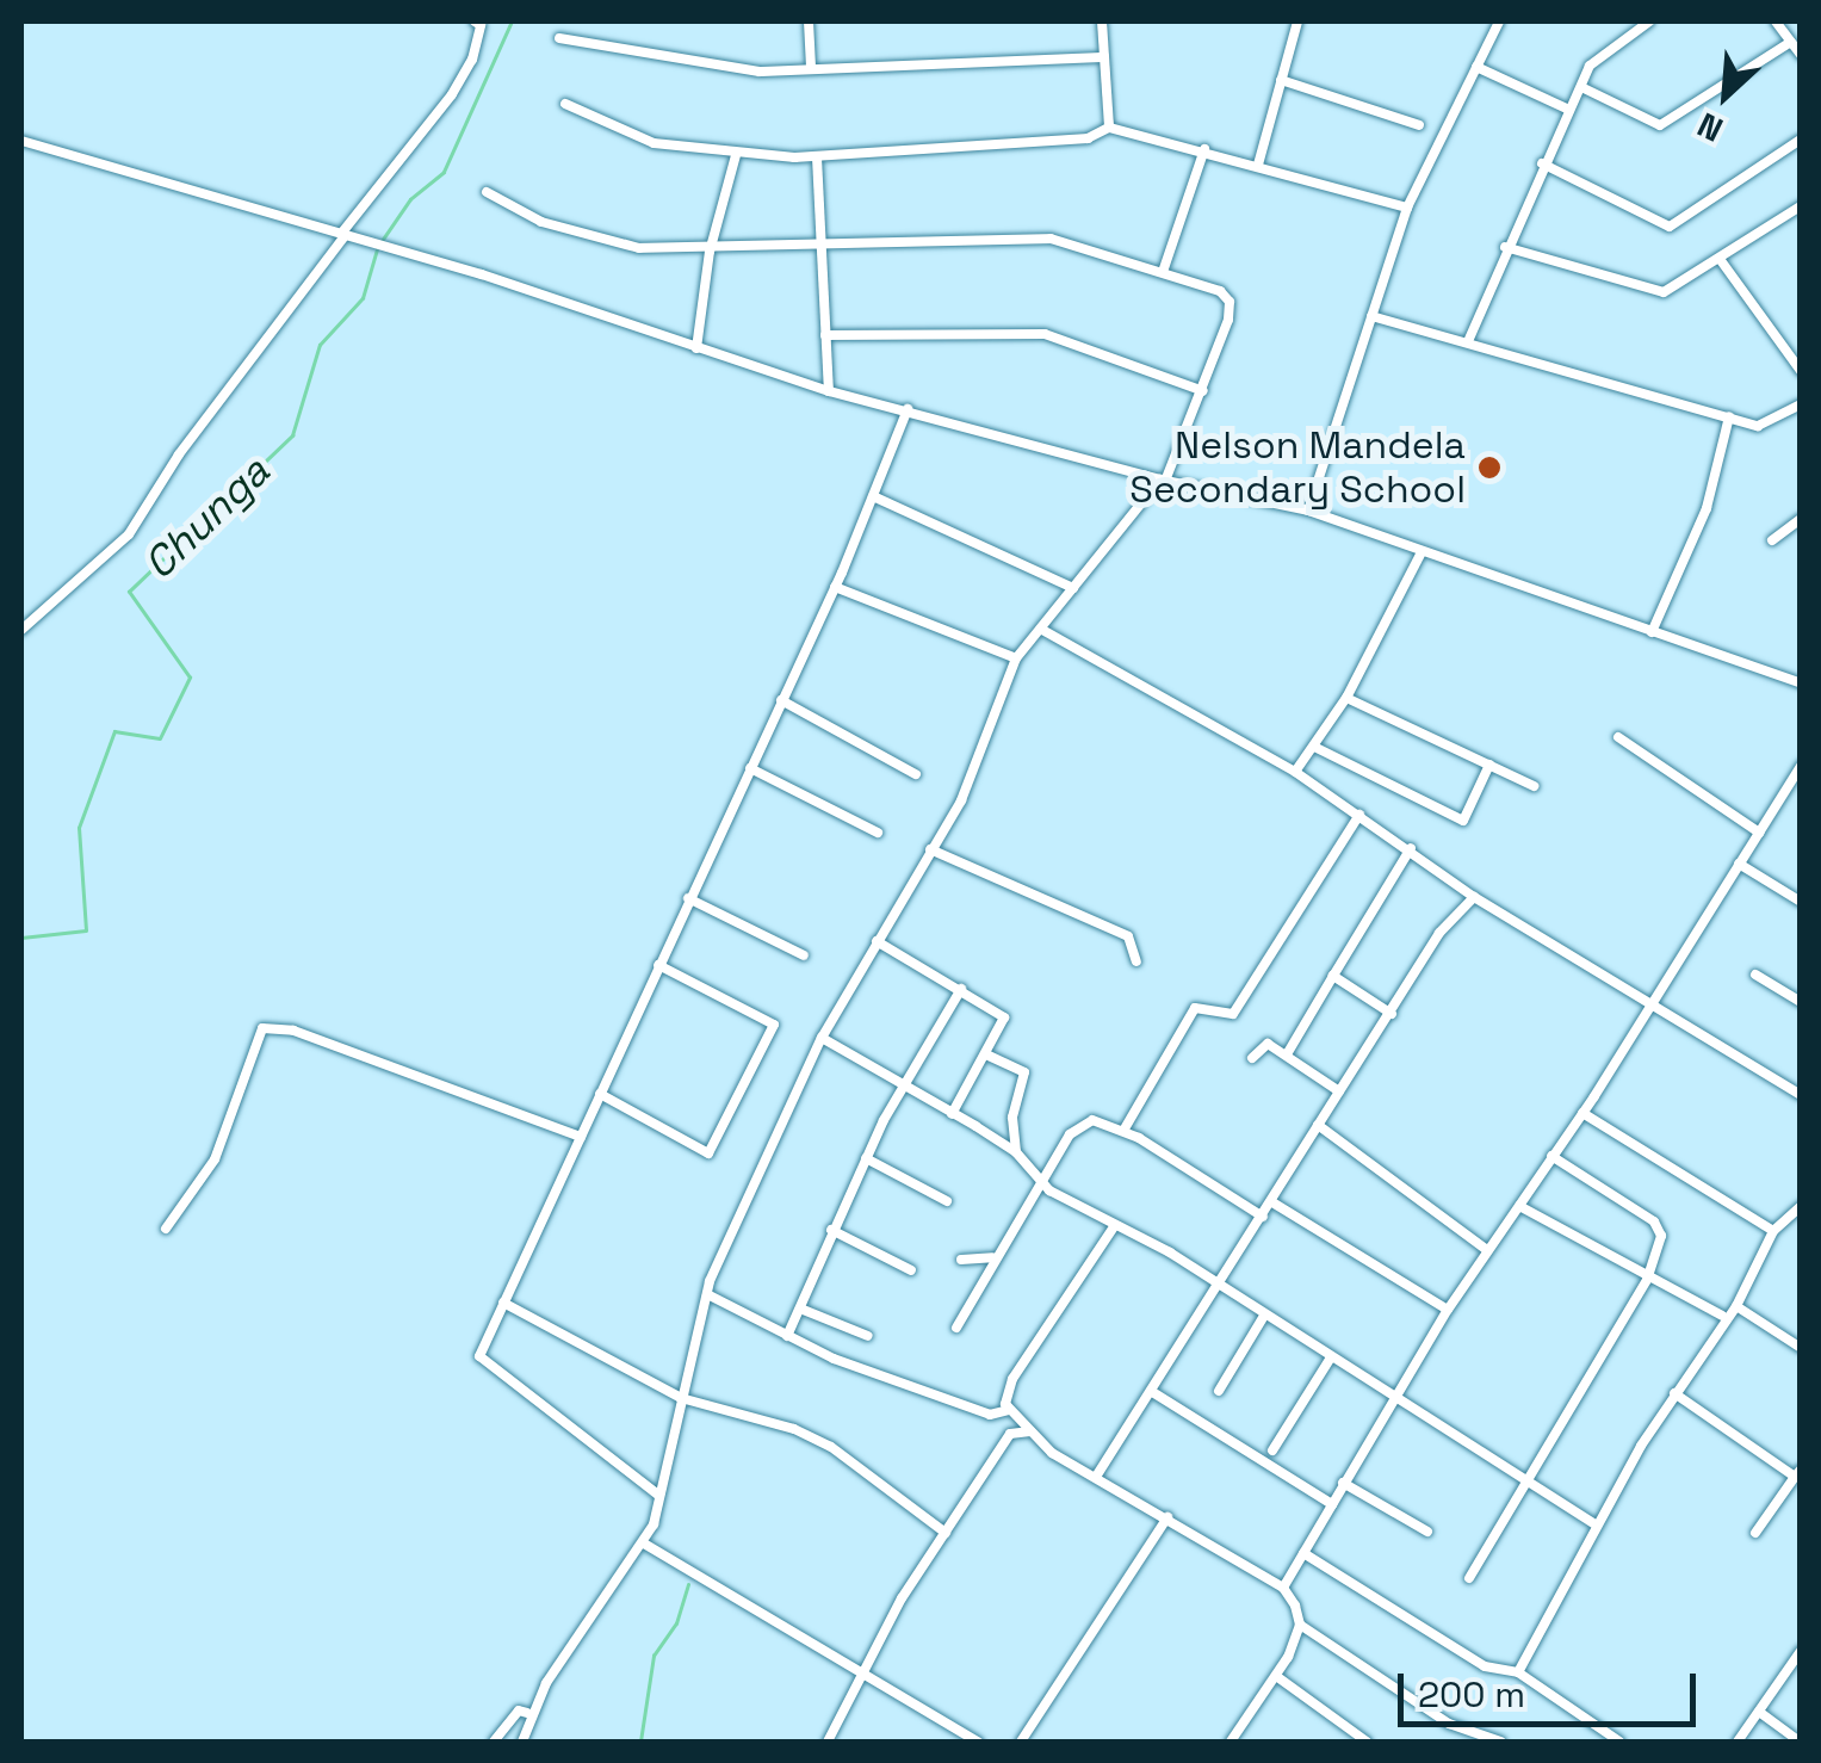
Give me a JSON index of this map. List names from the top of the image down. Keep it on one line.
{"water":["Chunga"],"places":["Nelson Mandela Secondary School"],"scale_bar":"200 m","north":"bottom left"}
